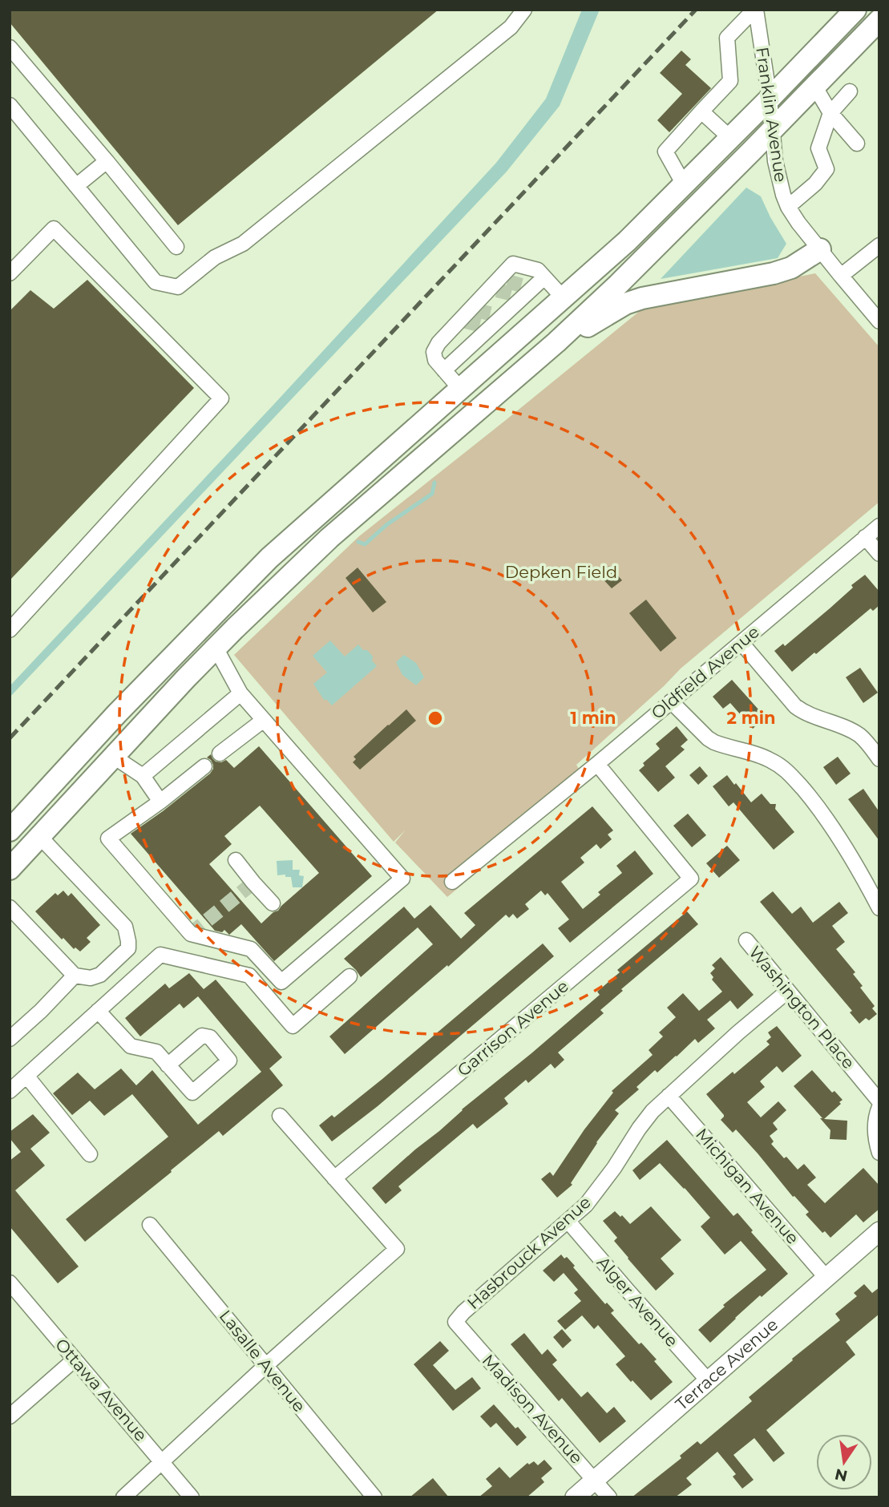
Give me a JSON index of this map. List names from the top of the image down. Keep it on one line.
{"streets":{"main road":["Terrace Avenue"],"street":["Franklin Avenue","Oldfield Avenue","Washington Place","Garrison Avenue","Michigan Avenue","Hasbrouck Avenue","Alger Avenue","Lasalle Avenue","Ottawa Avenue","Madison Avenue"]},"crossings":[["Oldfield Avenue","Garrison Avenue"],["Washington Place","Hasbrouck Avenue"],["Michigan Avenue","Hasbrouck Avenue"],["Michigan Avenue","Terrace Avenue"],["Hasbrouck Avenue","Alger Avenue"],["Hasbrouck Avenue","Madison Avenue"],["Alger Avenue","Terrace Avenue"],["Terrace Avenue","Madison Avenue"]],"parks":["Depken Field"],"north":"bottom","rings":["1 min","2 min"]}
